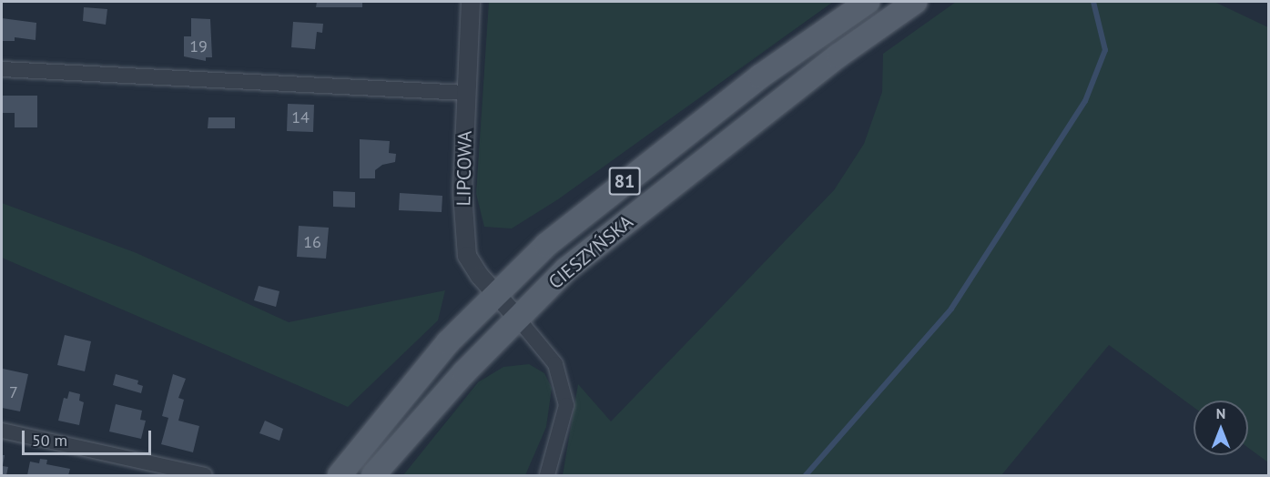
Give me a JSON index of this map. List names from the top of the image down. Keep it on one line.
{"streets":{"main road":["81","CIESZYŃSKA"],"street":["LIPCOWA"]},"crossings":[["LIPCOWA","CIESZYŃSKA"]],"house_numbers":["19","14","16","7"],"scale_bar":"50 m","north":"top"}
